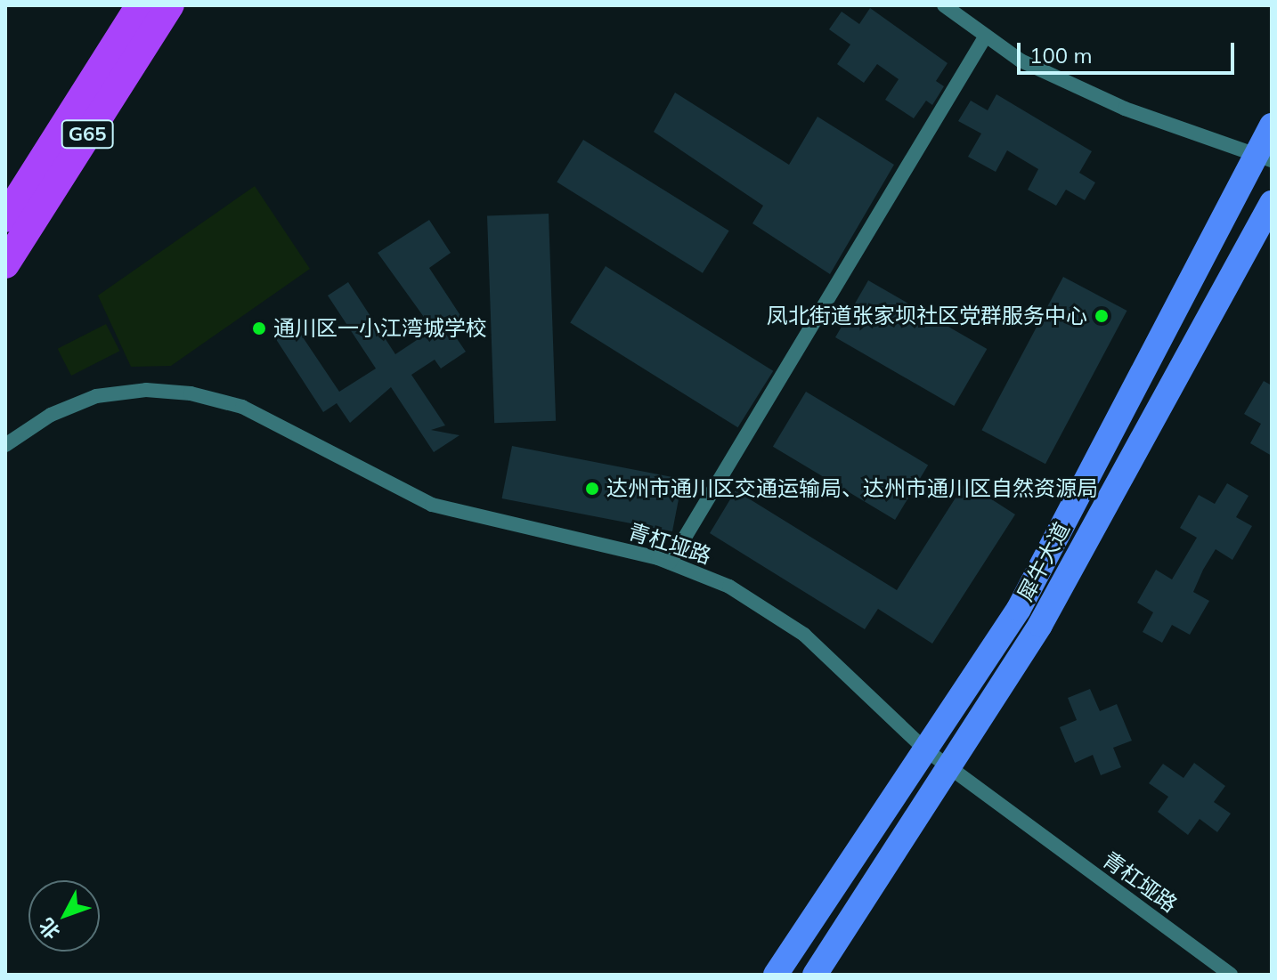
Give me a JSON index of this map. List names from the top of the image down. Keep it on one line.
{"streets":{"highway":["G65"],"main road":["犀牛大道"],"street":["青杠垭路"]},"crossings":[["青杠垭路","犀牛大道"]],"places":["凤北街道张家坝社区党群服务中心","通川区一小江湾城学校","达州市通川区交通运输局、达州市通川区自然资源局"],"scale_bar":"100 m","north":"bottom left"}
